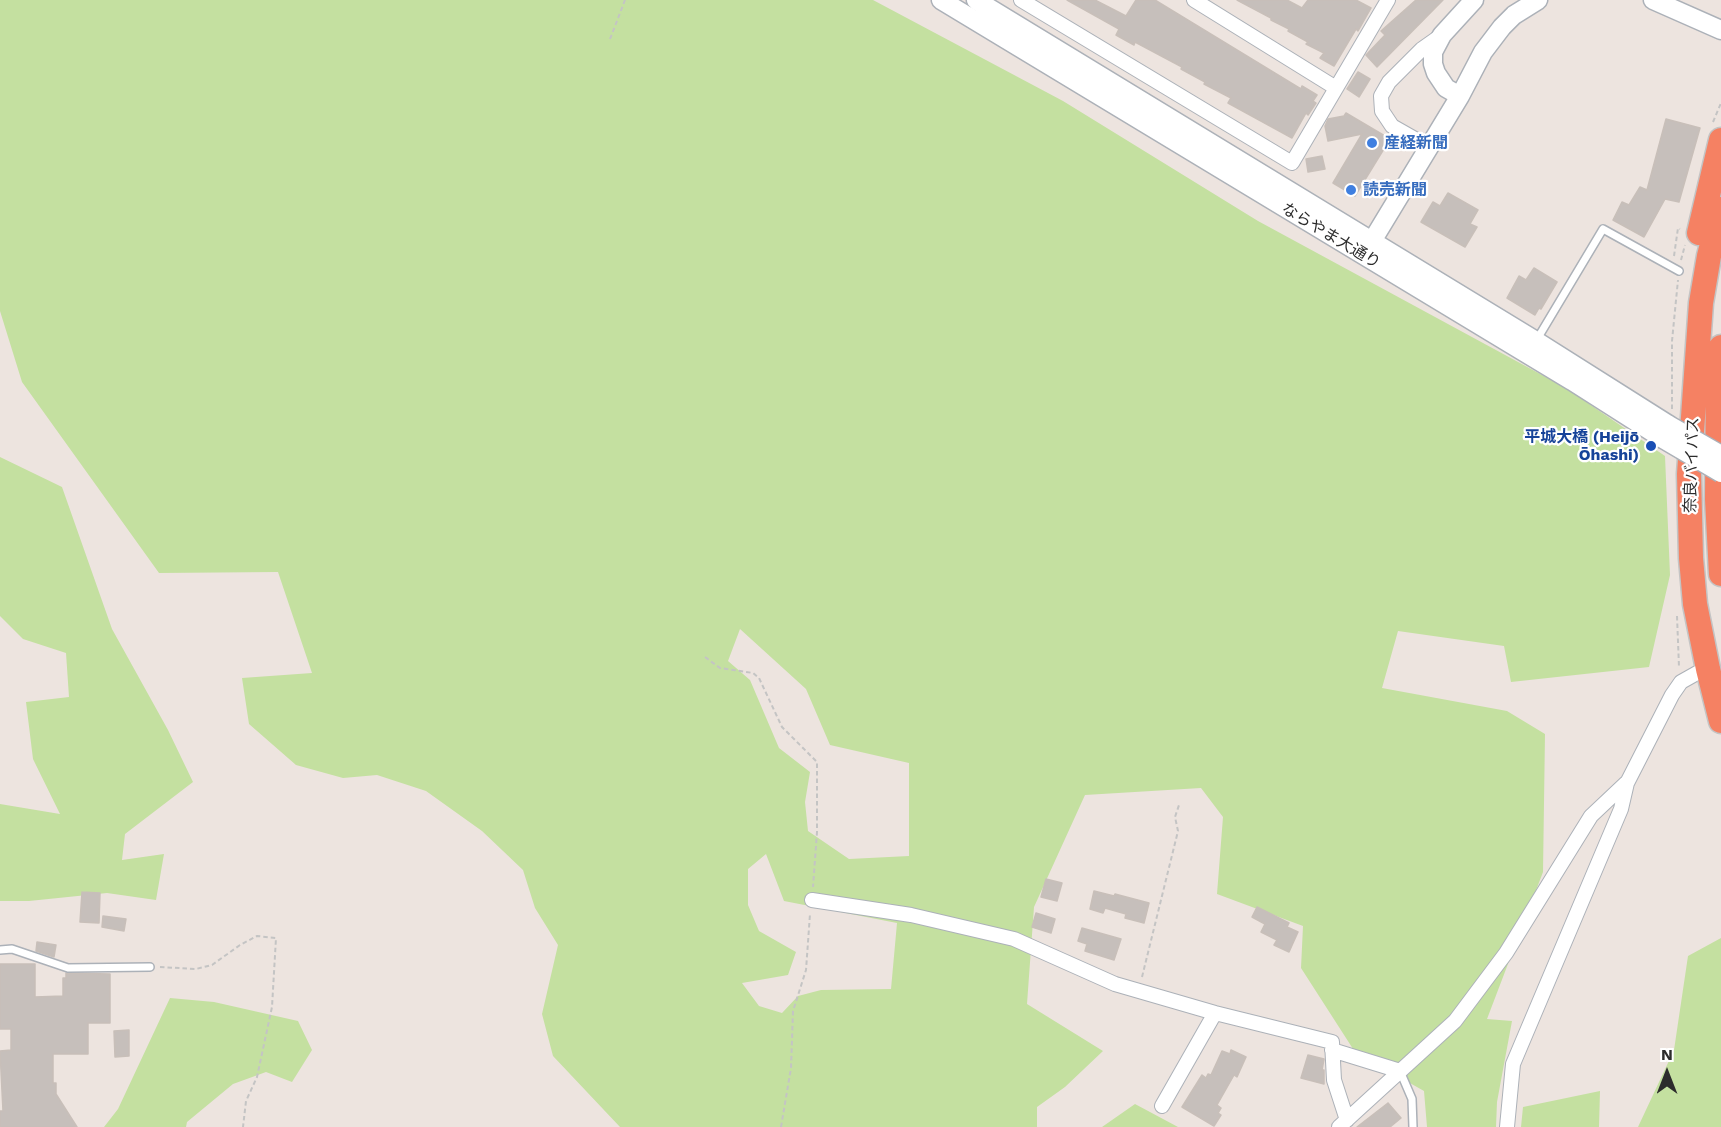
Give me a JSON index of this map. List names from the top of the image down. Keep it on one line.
{"streets":{"highway":["奈良バイパス"],"street":["ならやま大通り"]},"places":["産経新聞","読売新聞","平城大橋 (Heijō Ōhashi)"],"north":"top"}
